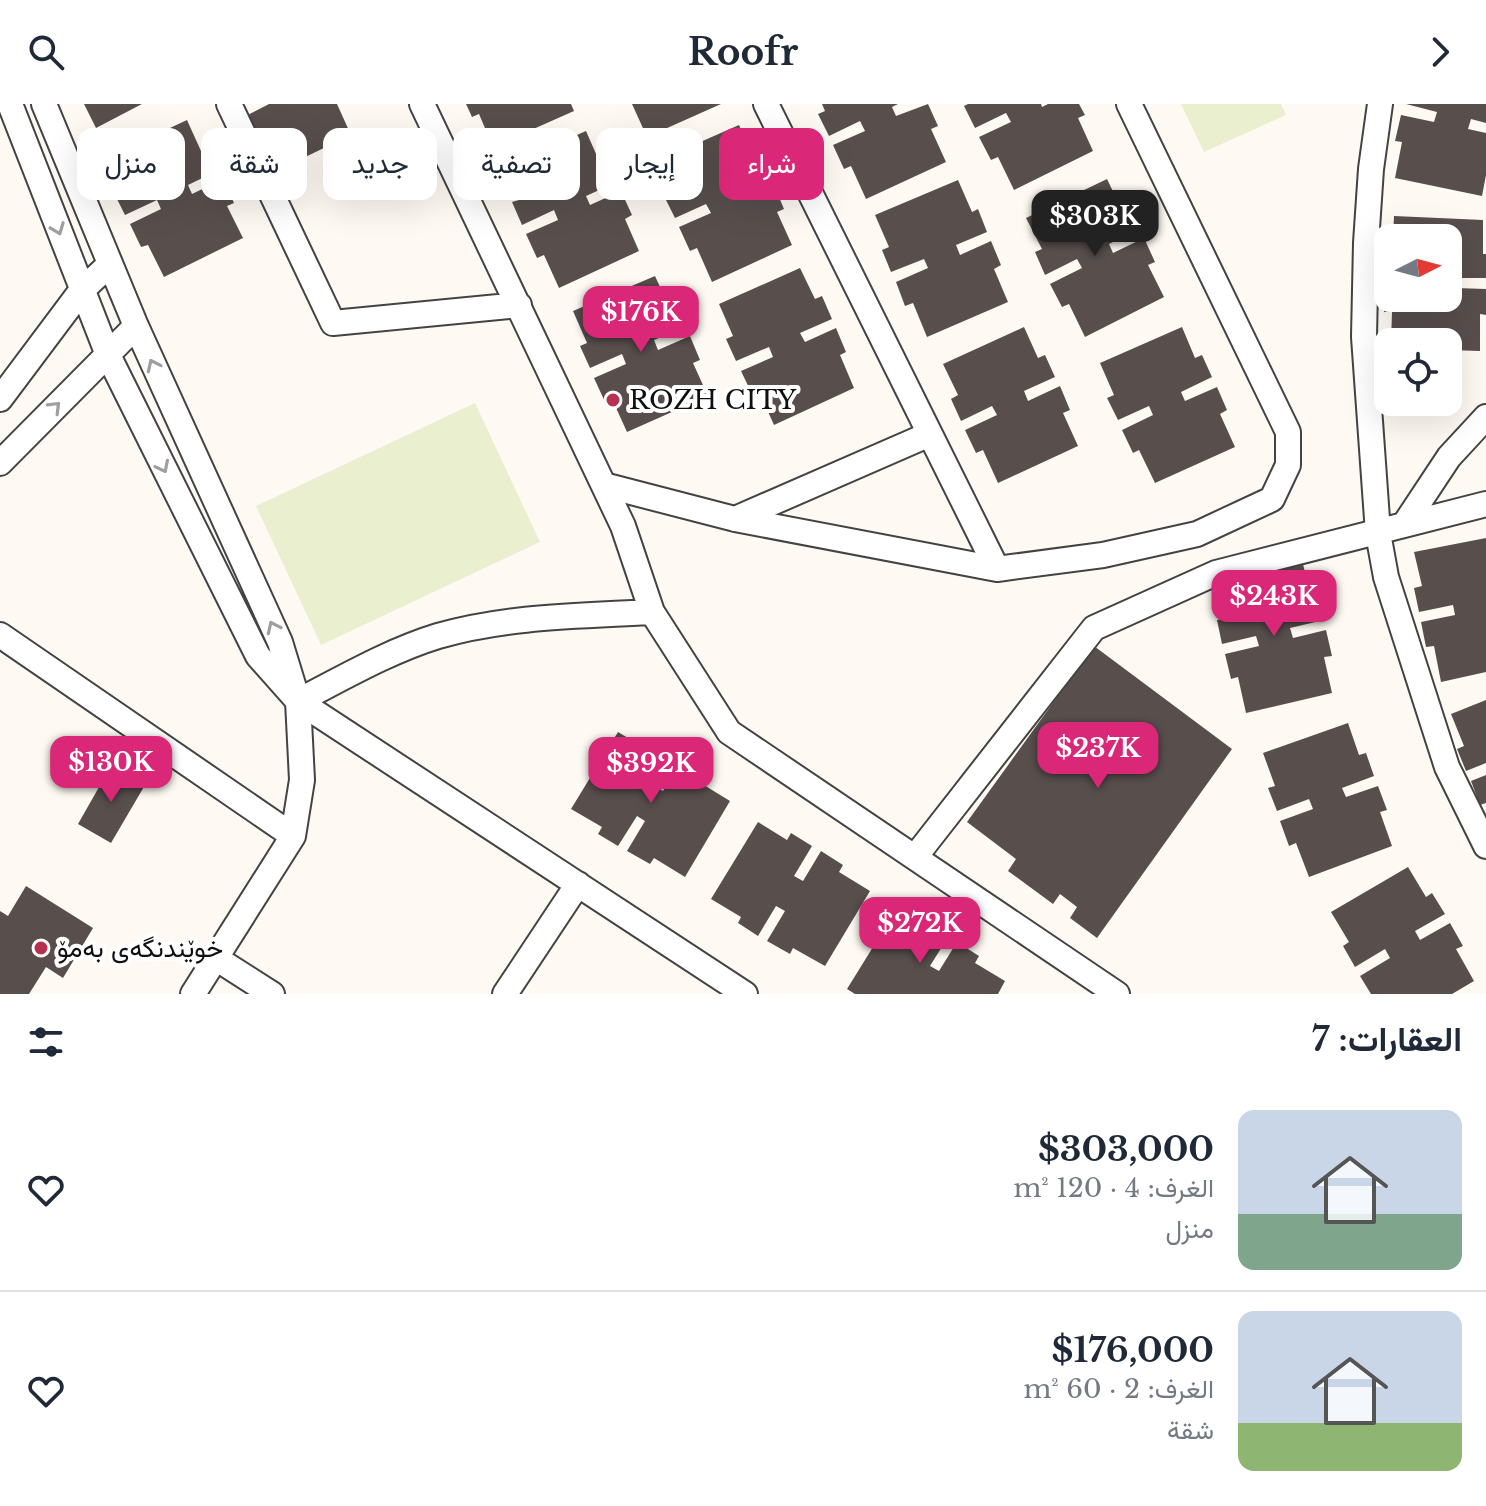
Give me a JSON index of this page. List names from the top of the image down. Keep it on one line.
{"places":["ROZH CITY","خوێندنگەی بەمۆ"],"north":"right","page":{"header":"Roofr","chip":["شراء","إيجار","تصفية","جديد","شقة","منزل"],"price":["$303K","$176K","$243K","$237K","$130K","$392K","$272K"],"heading":"العقارات: 7","list":[{"name":"$303,000","note":"الغرف: 4 · 120 m² · منزل"},{"name":"$176,000","note":"الغرف: 2 · 60 m² · شقة"}]}}
